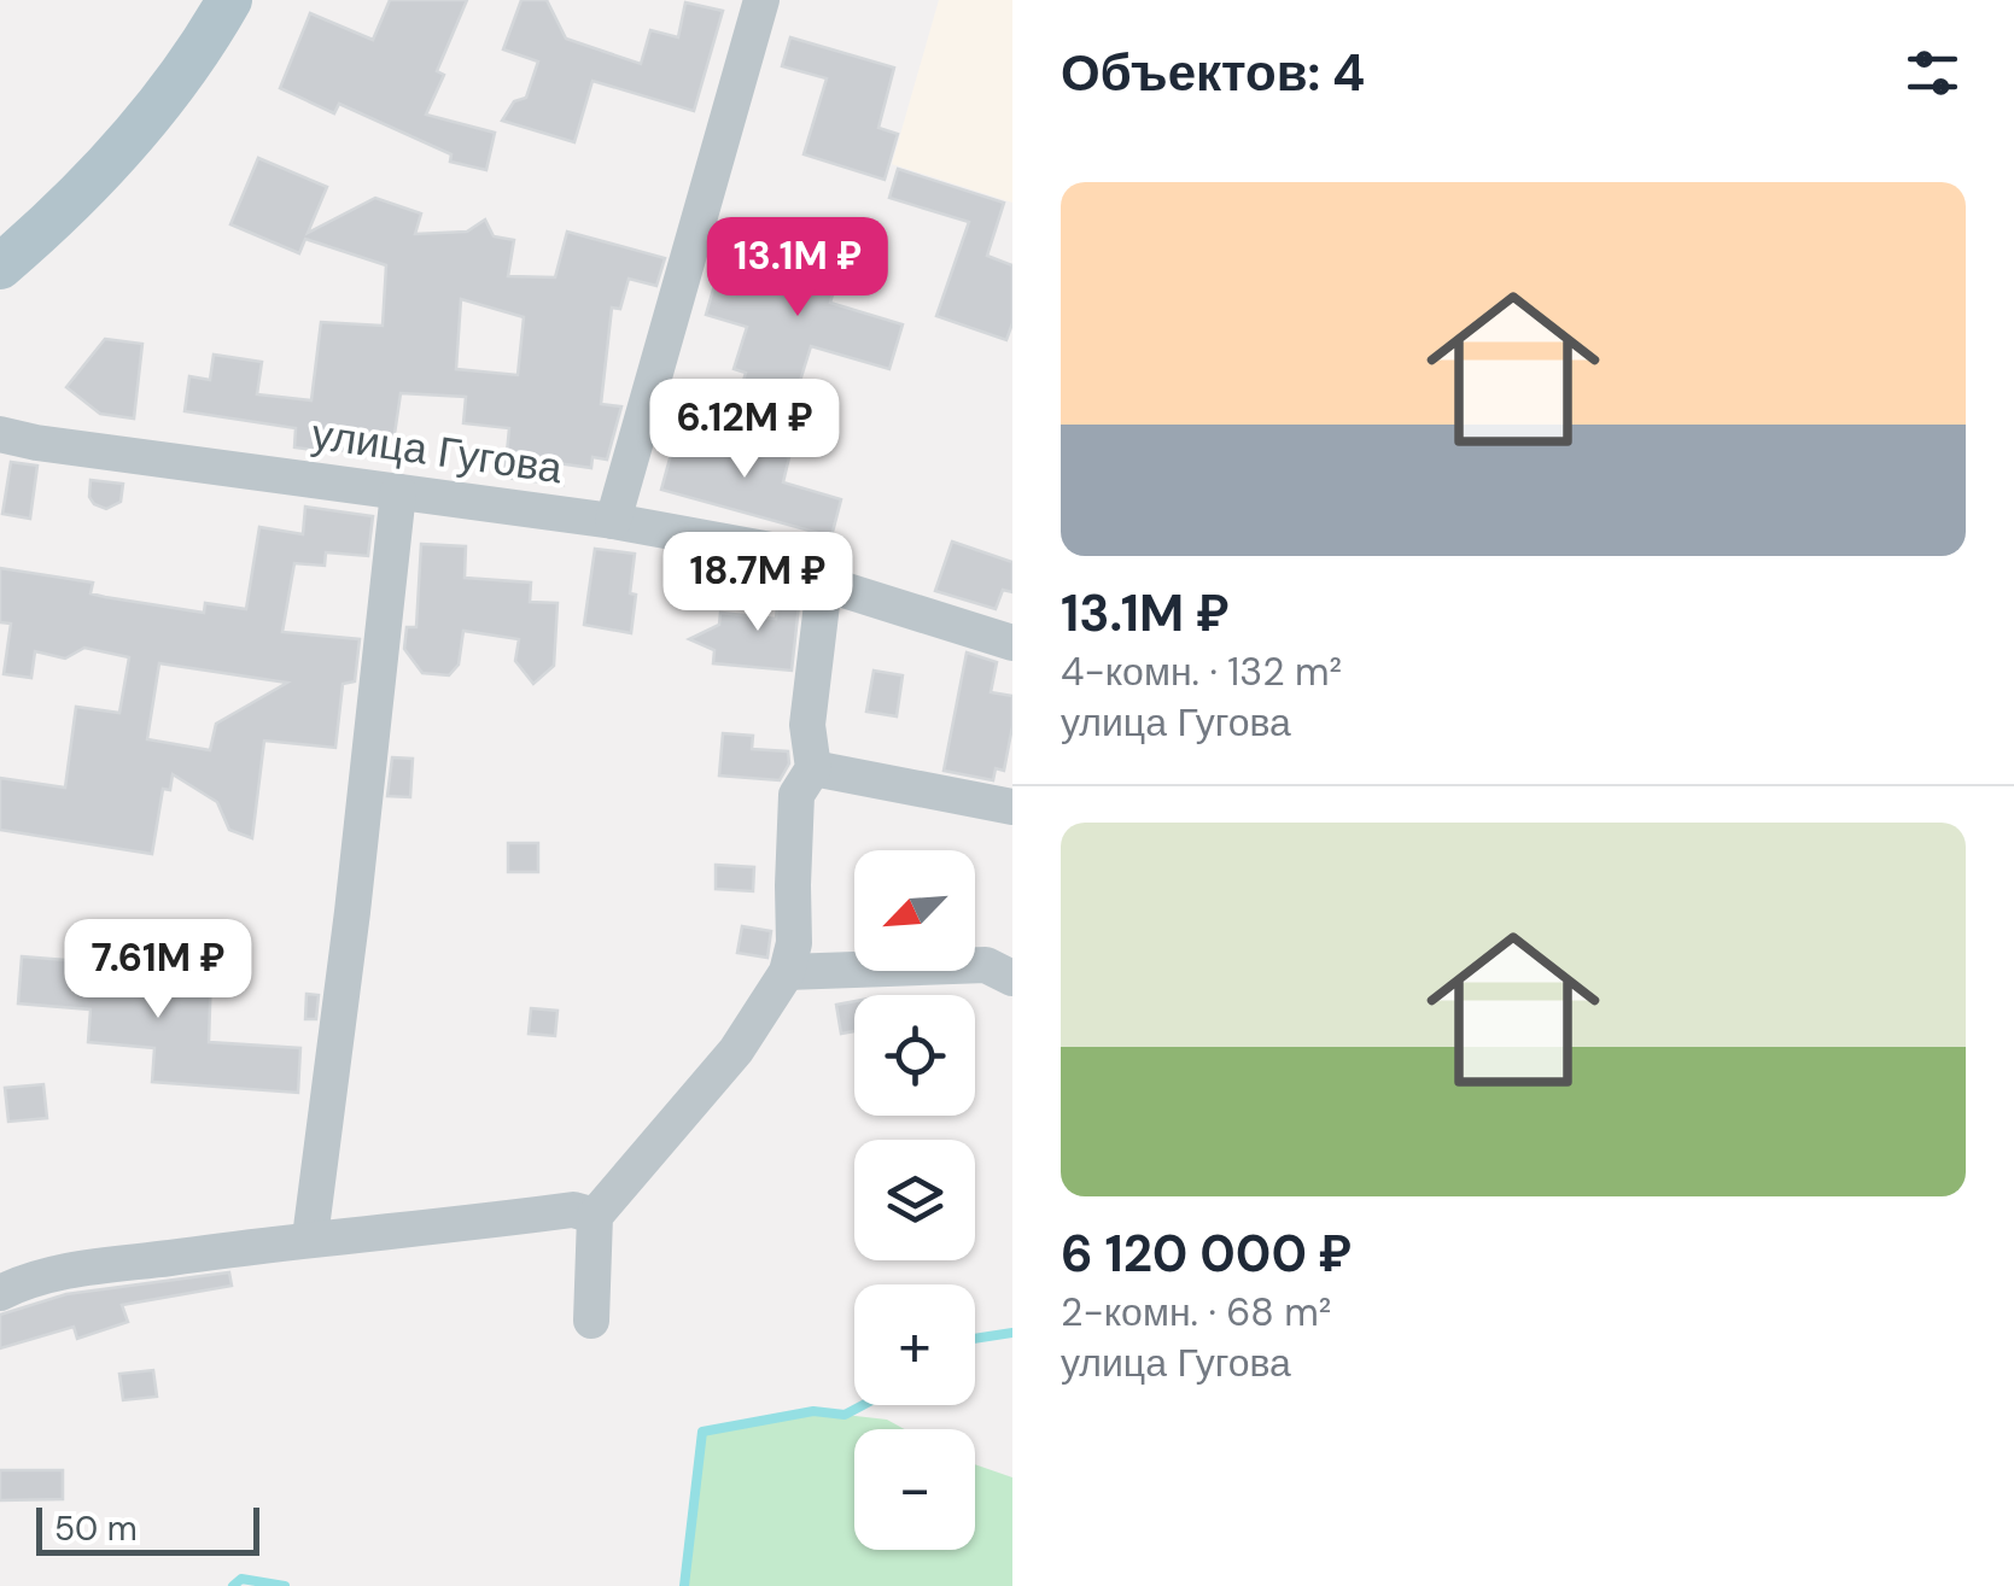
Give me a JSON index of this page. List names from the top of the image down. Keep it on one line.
{"streets":{"street":["улица Гугова"]},"scale_bar":"50 m","north":"bottom left","page":{"heading":"Объектов: 4","list":[{"name":"13.1M ₽","note":"4-комн. · 132 m² · улица Гугова"},{"name":"6 120 000 ₽","note":"2-комн. · 68 m² · улица Гугова"}],"price":["13.1M ₽","6.12M ₽","18.7M ₽","7.61M ₽"],"map_buttons":["+","−"],"scale":"50 m"}}
